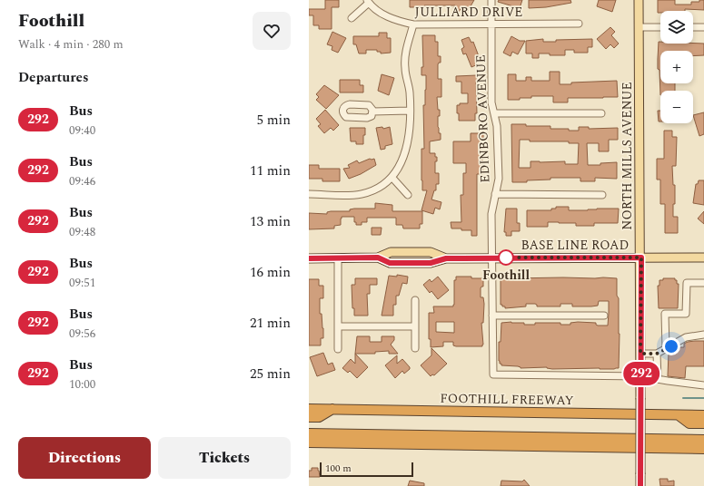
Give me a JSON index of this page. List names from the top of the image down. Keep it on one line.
{"streets":{"highway":["FOOTHILL FREEWAY"],"main road":["NORTH MILLS AVENUE","BASE LINE ROAD"],"street":["JULLIARD DRIVE","EDINBORO AVENUE"]},"crossings":[["JULLIARD DRIVE","EDINBORO AVENUE"],["EDINBORO AVENUE","NORTH MILLS AVENUE"],["EDINBORO AVENUE","BASE LINE ROAD"],["NORTH MILLS AVENUE","BASE LINE ROAD"]],"places":["Foothill"],"lines":["bus line 292"],"scale_bar":"100 m","page":{"heading":[["Foothill","Walk · 4 min · 280 m"],"Departures"],"on_map":"292","map_buttons":["+","−"],"list":[{"mark":"292","name":"Bus","note":"09:40","value":"5 min"},{"mark":"292","name":"Bus","note":"09:46","value":"11 min"},{"mark":"292","name":"Bus","note":"09:48","value":"13 min"},{"mark":"292","name":"Bus","note":"09:51","value":"16 min"},{"mark":"292","name":"Bus","note":"09:56","value":"21 min"},{"mark":"292","name":"Bus","note":"10:00","value":"25 min"}],"buttons":["Directions","Tickets"],"scale":"100 m"}}
